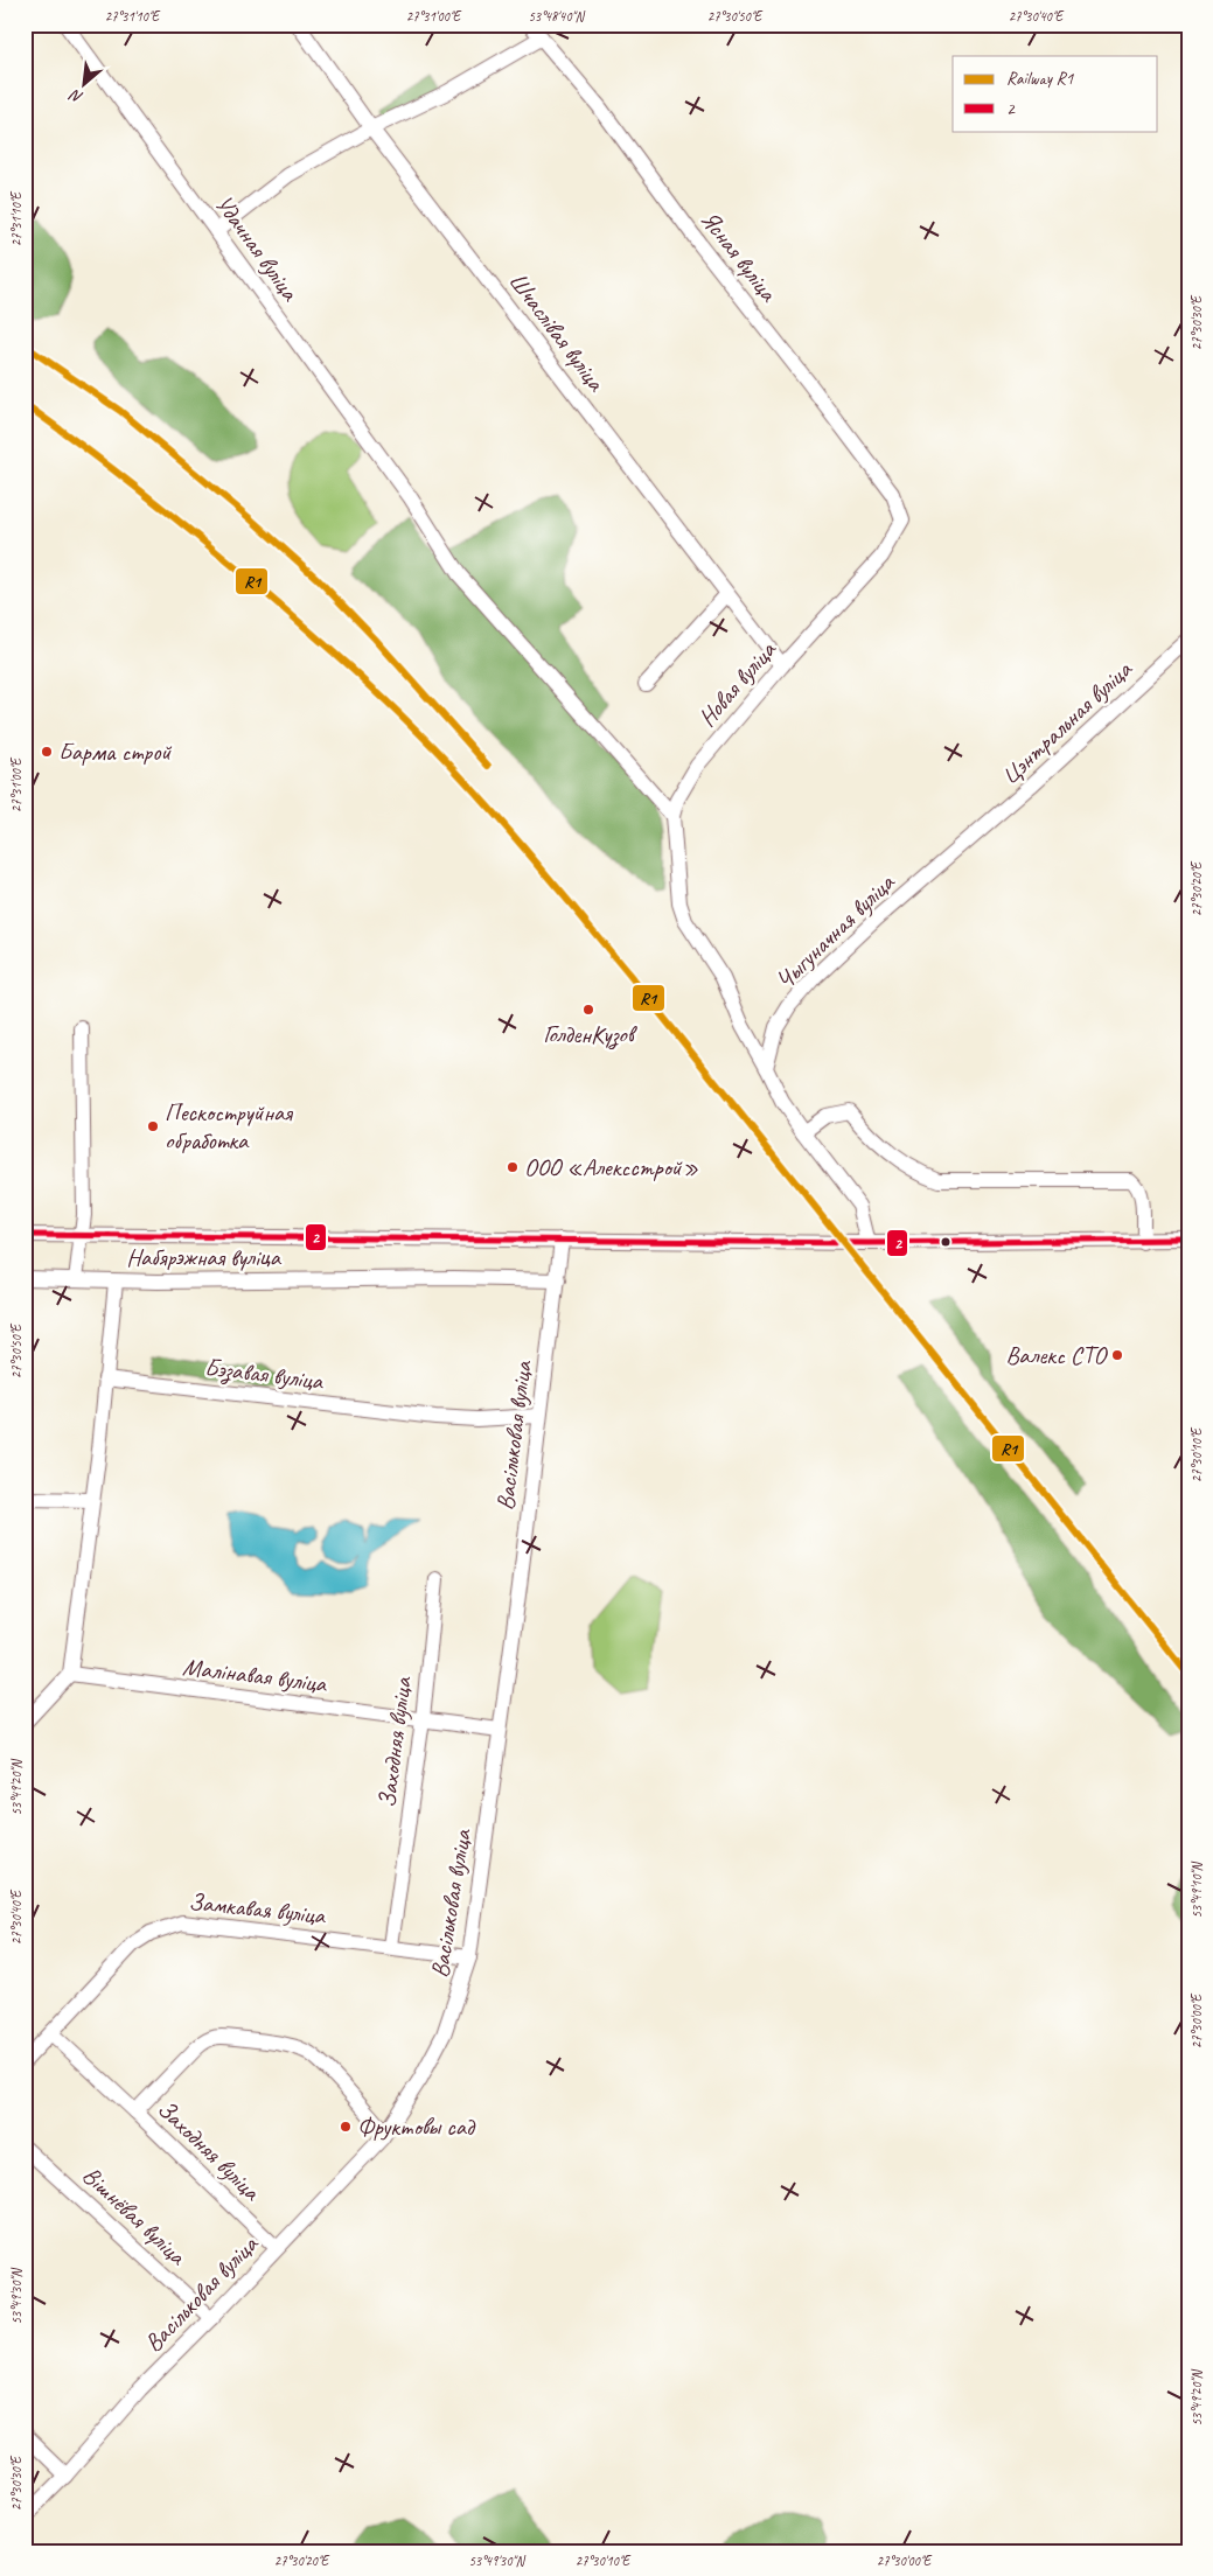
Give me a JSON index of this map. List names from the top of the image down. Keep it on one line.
{"streets":{"street":["Удачная вуліца","Ясная вуліца","Шчаслівая вуліца","Новая вуліца","Цэнтральная вуліца","Чыгуначная вуліца","Набярэжная вуліца","Бэзавая вуліца","Васільковая вуліца","Малінавая вуліца","Заходняя вуліца","Замкавая вуліца","Вішнёвая вуліца"]},"crossings":[["Удачная вуліца","Новая вуліца"],["Ясная вуліца","Новая вуліца"],["Шчаслівая вуліца","Новая вуліца"],["Новая вуліца","Чыгуначная вуліца"],["Цэнтральная вуліца","Чыгуначная вуліца"],["Набярэжная вуліца","Васільковая вуліца"],["Бэзавая вуліца","Васільковая вуліца"],["Васільковая вуліца","Малінавая вуліца"],["Васільковая вуліца","Заходняя вуліца"],["Васільковая вуліца","Замкавая вуліца"],["Васільковая вуліца","Вішнёвая вуліца"],["Малінавая вуліца","Заходняя вуліца"],["Заходняя вуліца","Замкавая вуліца"]],"places":["Барма строй","ГолденКузов","Пескоструйная обработка","ООО «Алексстрой»","Валекс СТО","Фруктовы сад"],"lines":["rail line R1","transit line 2"],"legend":["Railway R1","2"],"north":"bottom left","coordinates":["27°31'10\"E","27°31'00\"E","53°48'40\"N","27°30'50\"E","27°30'40\"E","27°30'30\"E","27°30'20\"E","27°30'10\"E","53°49'20\"N","53°49'10\"N","27°30'00\"E","53°49'30\"N"]}
